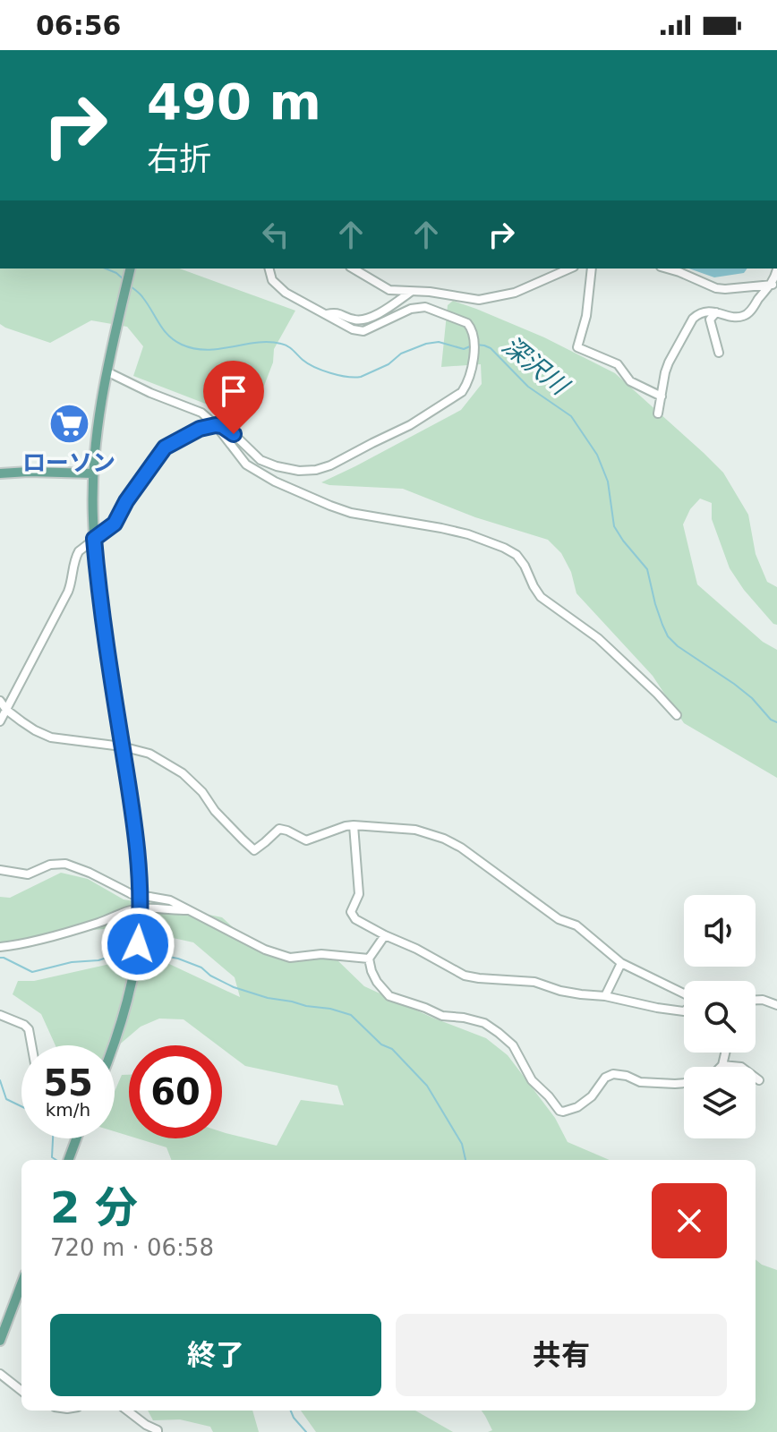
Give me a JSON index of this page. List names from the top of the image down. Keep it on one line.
{"water":["深沢川"],"places":{"supermarket":["ローソン"]},"page":{"status":"06:56","turn":["490 m","右折"],"speed":"55 km/h","limit":"60","heading":["2 分","720 m · 06:58"],"buttons":["終了","共有"]}}
